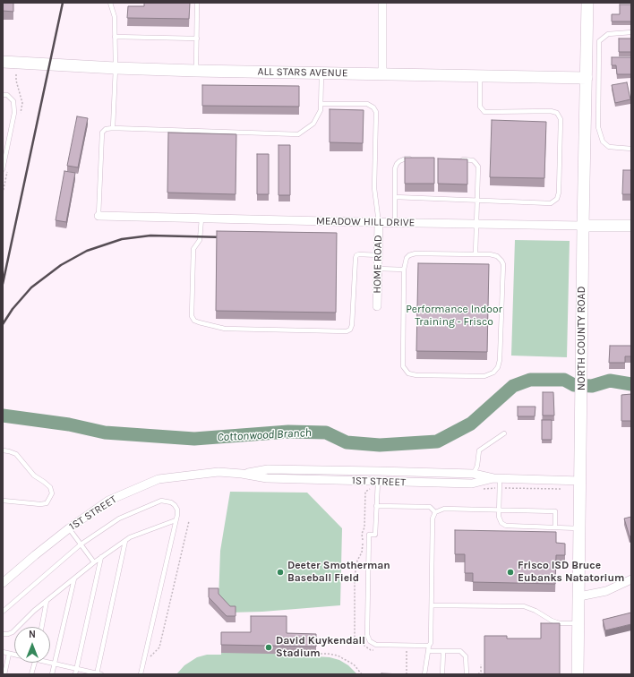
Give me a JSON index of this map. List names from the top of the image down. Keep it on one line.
{"streets":{"street":["ALL STARS AVENUE","MEADOW HILL DRIVE","HOME ROAD","NORTH COUNTY ROAD","1ST STREET"]},"crossings":[["ALL STARS AVENUE","NORTH COUNTY ROAD"],["MEADOW HILL DRIVE","HOME ROAD"],["MEADOW HILL DRIVE","NORTH COUNTY ROAD"],["NORTH COUNTY ROAD","1ST STREET"]],"water":["Cottonwood Branch"],"parks":["Performance Indoor Training - Frisco"],"places":["Deeter Smotherman Baseball Field","Frisco ISD Bruce Eubanks Natatorium","David Kuykendall Stadium"],"north":"top"}
